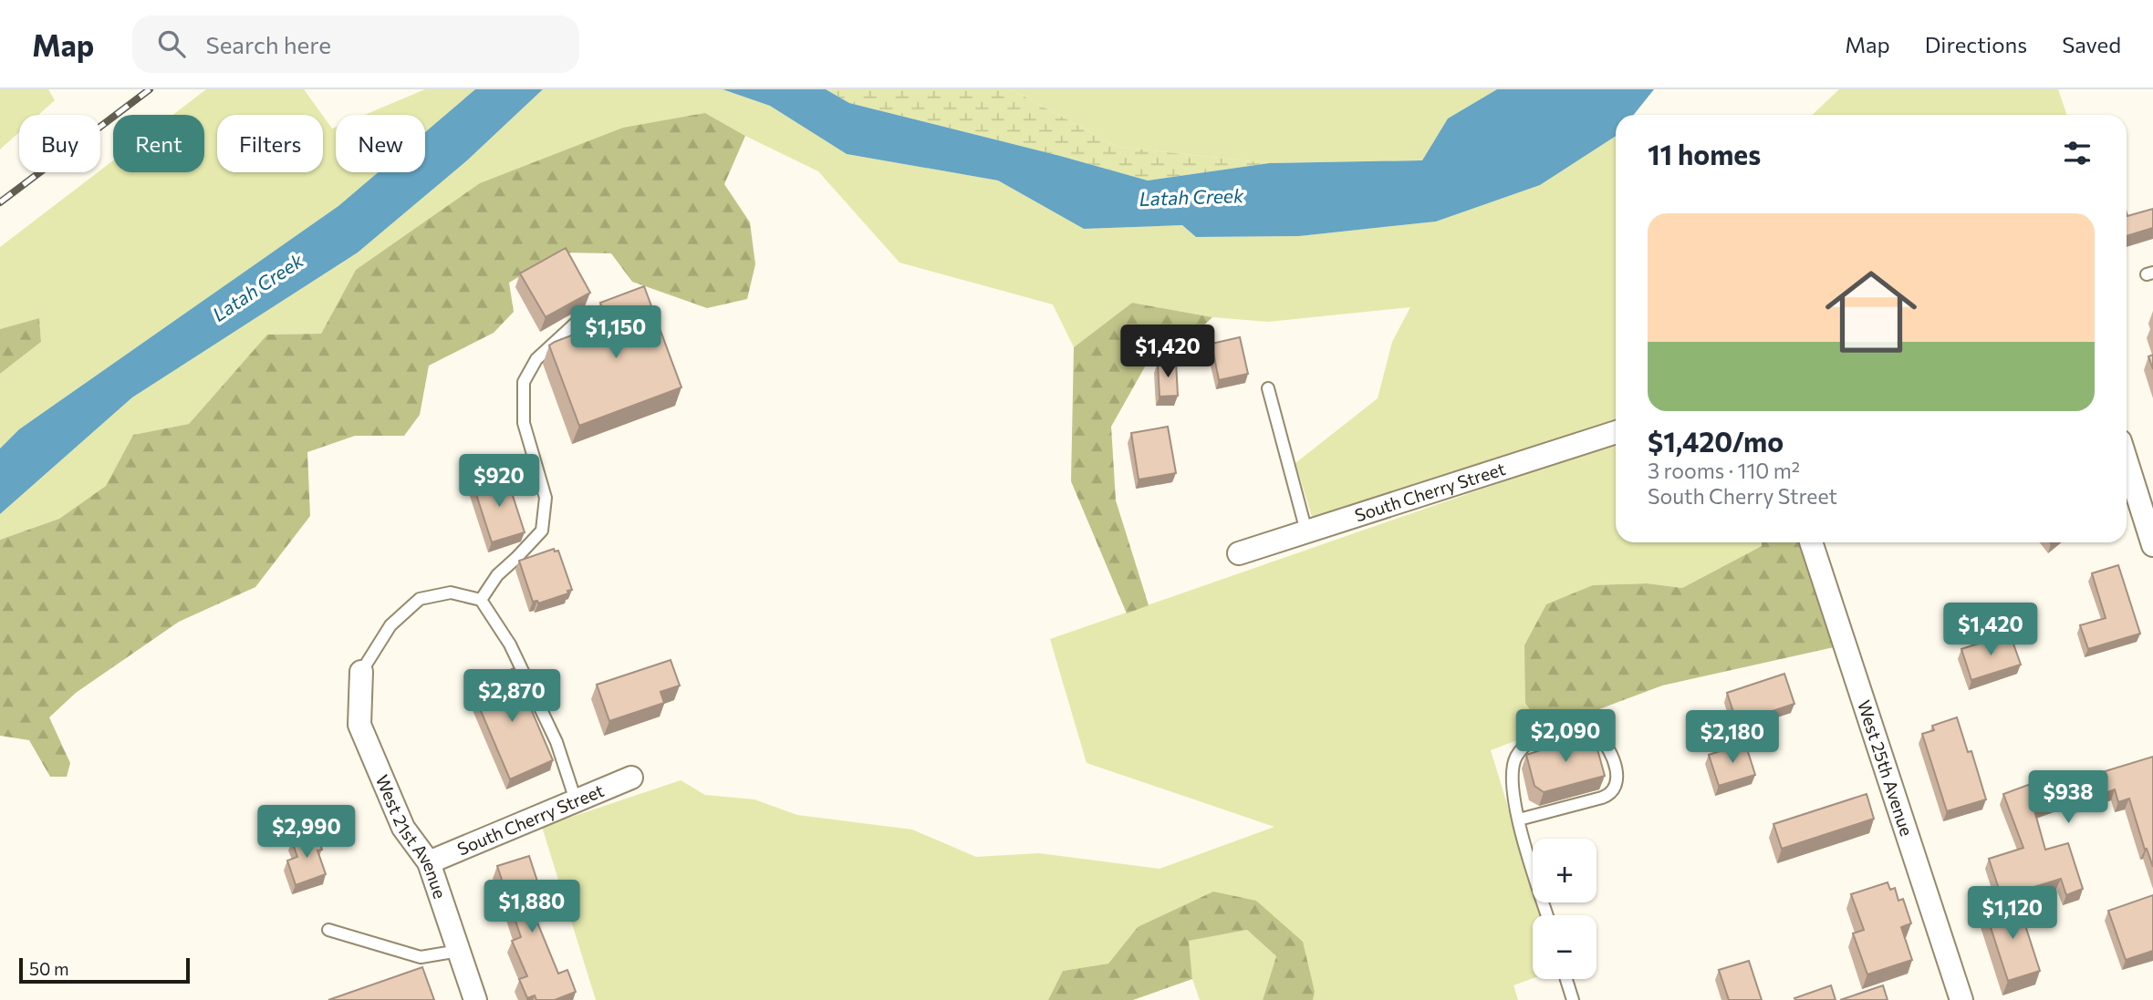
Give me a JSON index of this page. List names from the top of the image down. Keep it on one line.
{"streets":{"street":["South Cherry Street","West 25th Avenue","West 21st Avenue"]},"crossings":[["South Cherry Street","West 21st Avenue"]],"water":["Latah Creek"],"scale_bar":"50 m","page":{"header":"Map","search":"Search here","nav":["Map","Directions","Saved"],"chip":["Buy","Rent","Filters","New"],"heading":"11 homes","list":[{"name":"$1,420/mo","note":"3 rooms · 110 m² · South Cherry Street"}],"price":["$1,150","$1,420","$920","$1,420","$2,870","$2,090","$2,180","$938","$2,990","$1,880","$1,120"],"map_buttons":["+","−"],"scale":"50 m"}}
